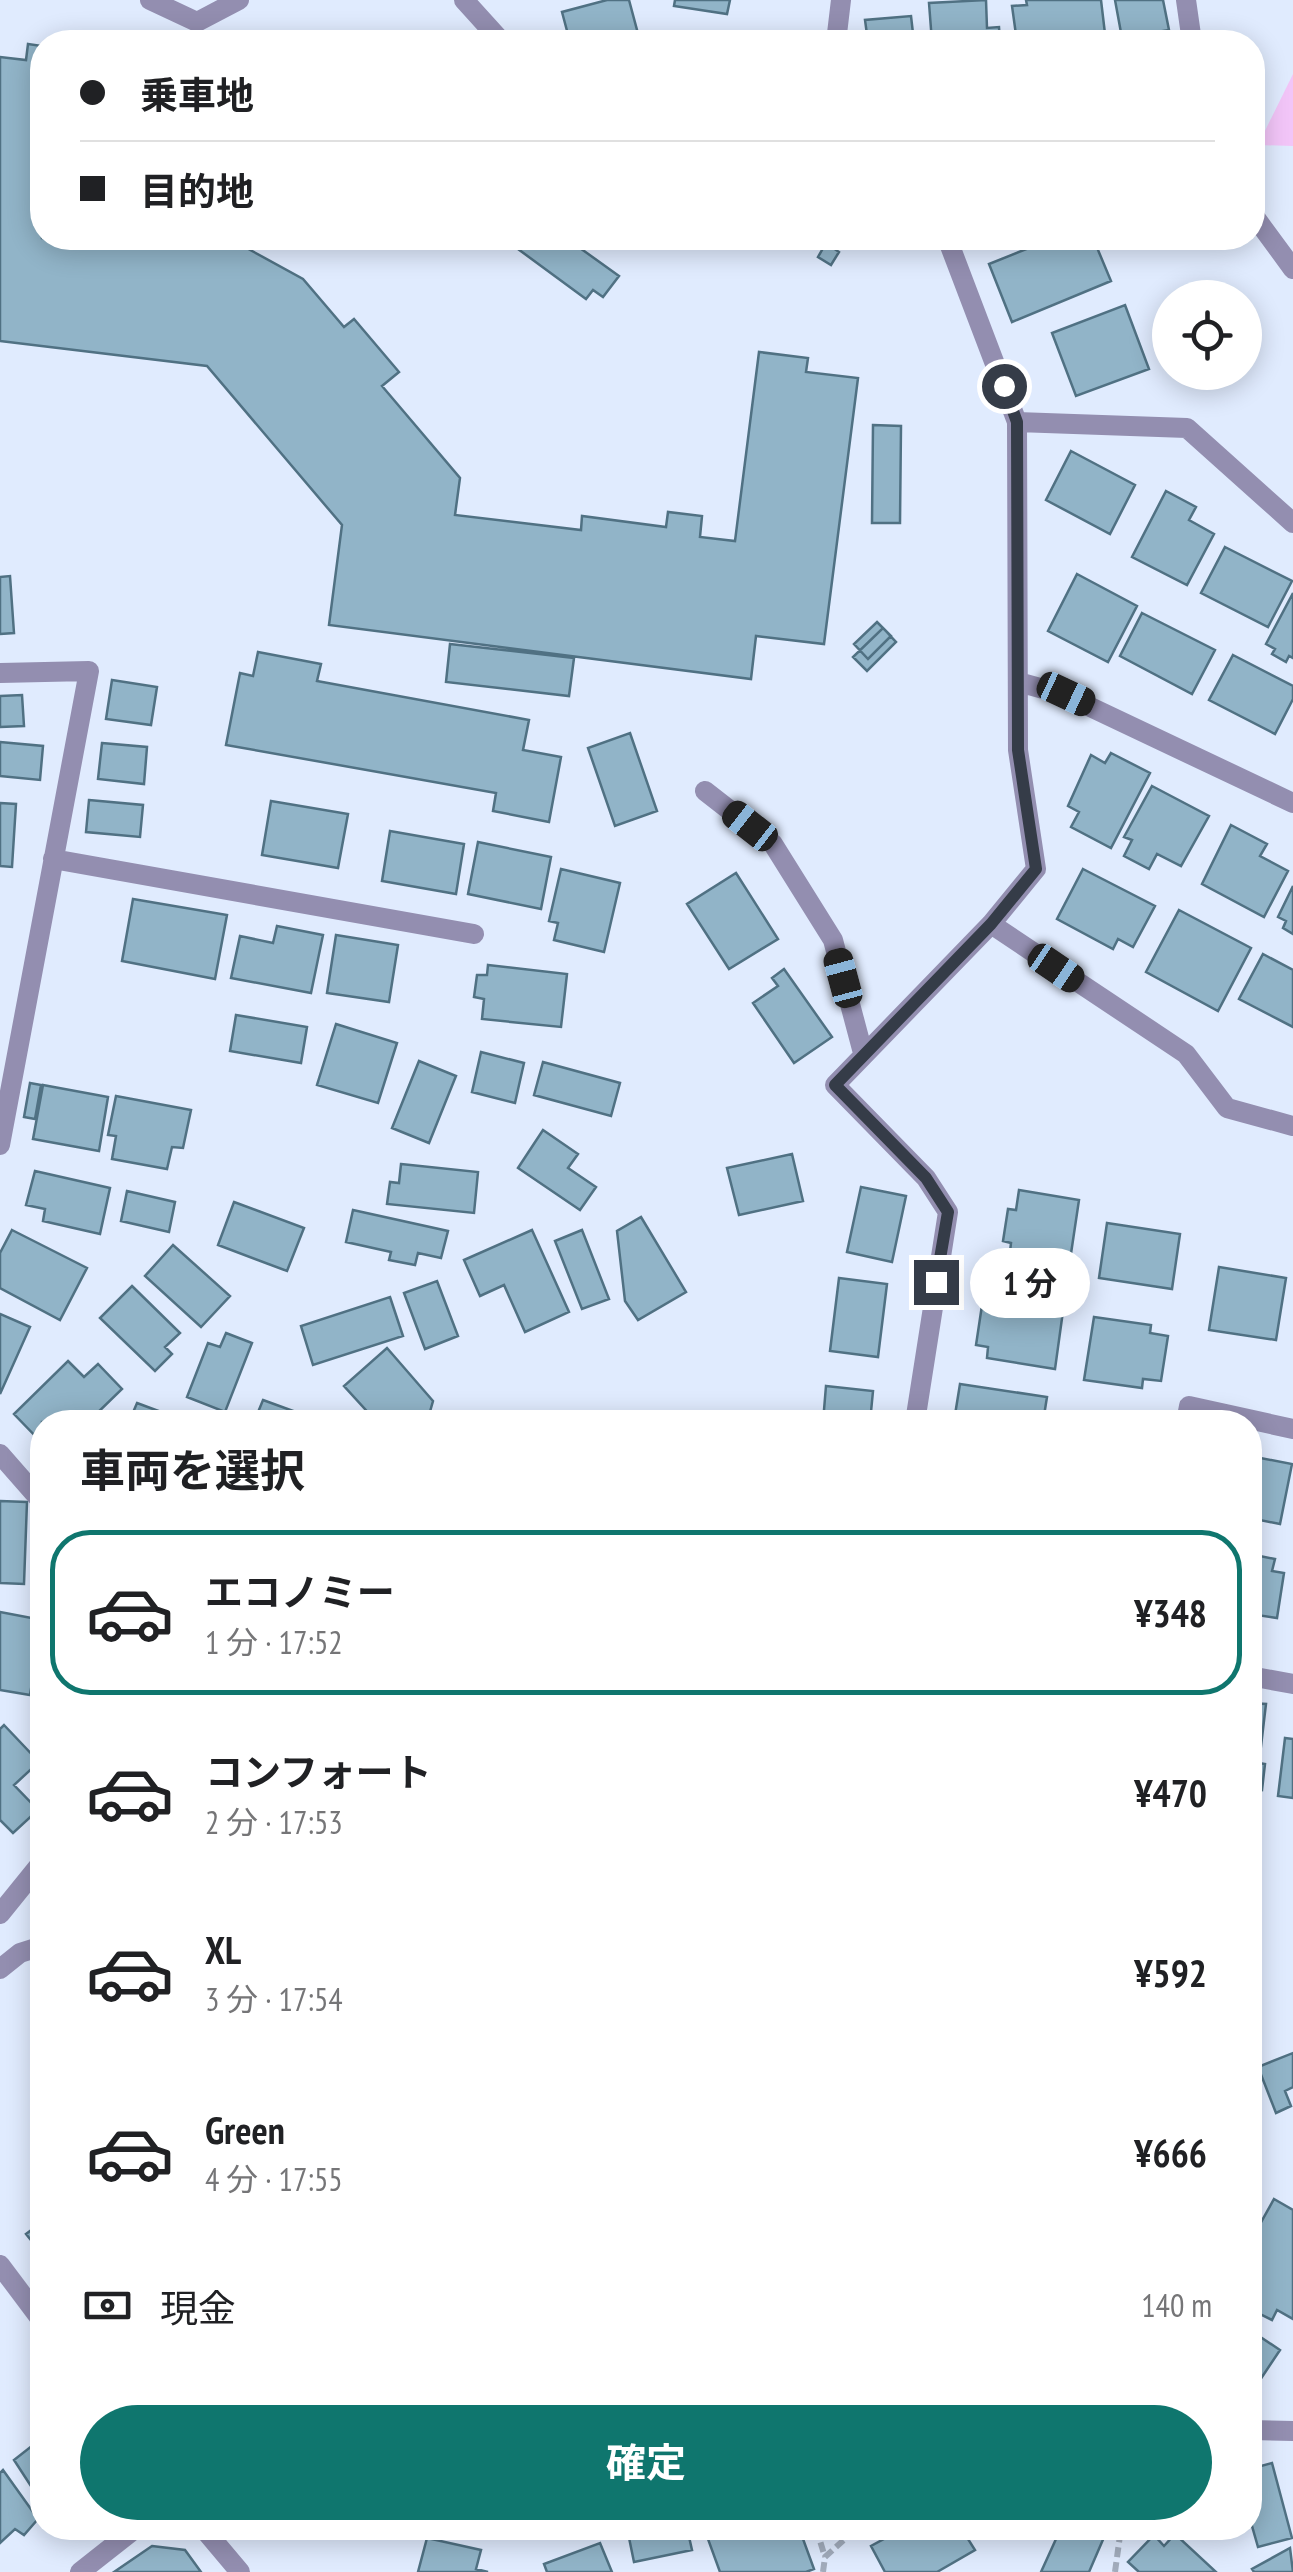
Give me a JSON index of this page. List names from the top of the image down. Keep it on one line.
{"page":{"banner":["乗車地","目的地"],"bubble":"1 分","heading":"車両を選択","list":[{"name":"エコノミー","note":"1 分 · 17:52","value":"¥348"},{"name":"コンフォート","note":"2 分 · 17:53","value":"¥470"},{"name":"XL","note":"3 分 · 17:54","value":"¥592"},{"name":"Green","note":"4 分 · 17:55","value":"¥666"}],"pay":["現金","140 m"],"buttons":"確定"}}
